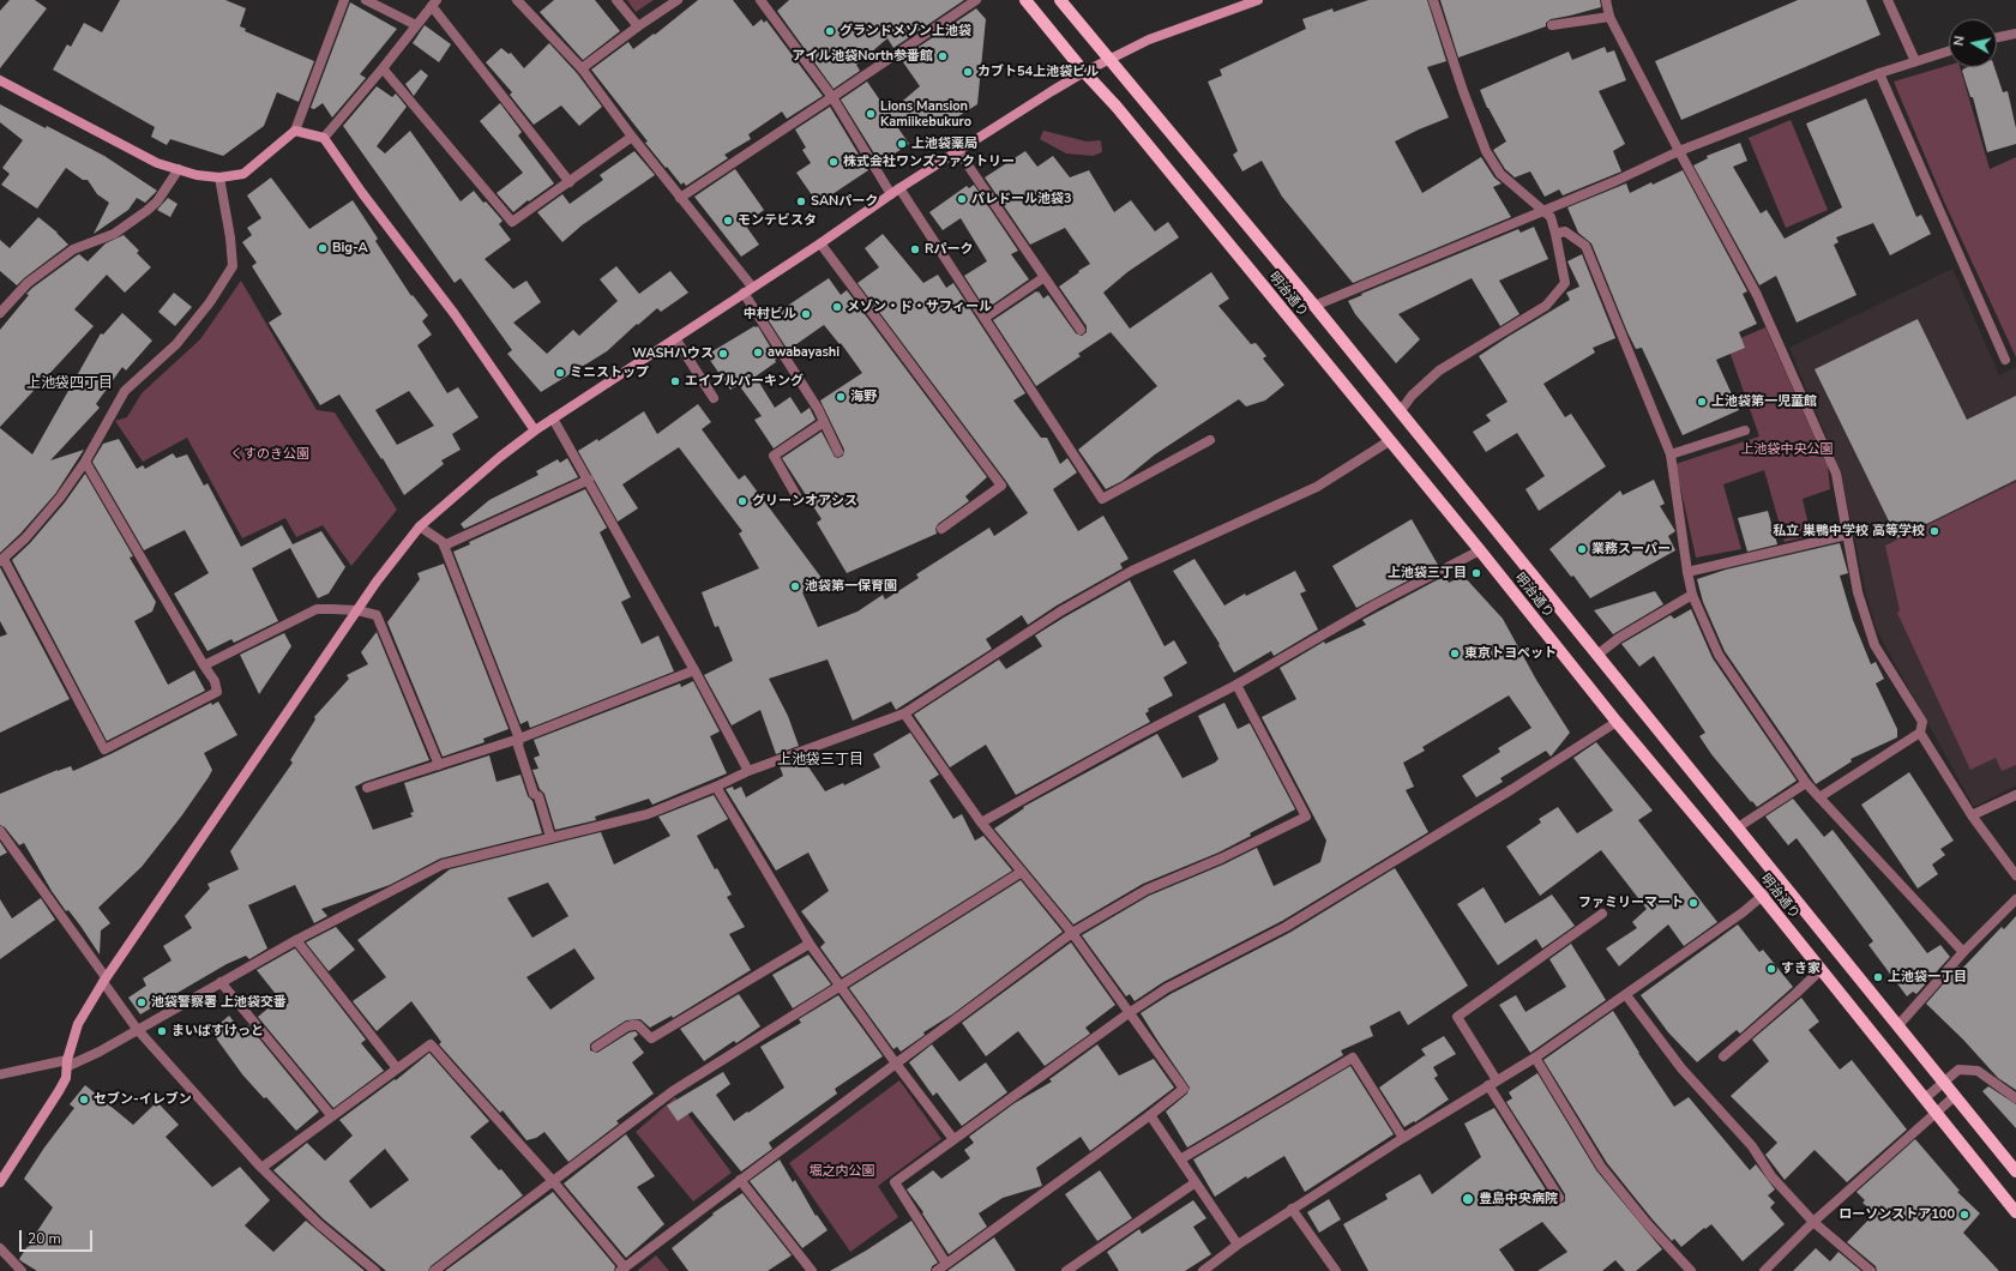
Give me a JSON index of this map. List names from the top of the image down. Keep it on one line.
{"streets":{"main road":["明治通り"]},"districts":["上池袋四丁目","上池袋三丁目"],"parks":["上池袋中央公園","くすのき公園","堀之内公園"],"places":["グランドメゾン上池袋","アイル池袋North参番館","カブト54上池袋ビル","Lions Mansion Kamiikebukuro","上池袋薬局","株式会社ワンズファクトリー","パレドール池袋3","SANパーク","モンテビスタ","Big-A","Rパーク","メゾン・ド・サフィール","中村ビル","awabayashi","WASHハウス","ミニストップ","エイブルパーキング","海野","上池袋第一児童館","グリーンオアシス","私立 巣鴨中学校 高等学校","業務スーパー","上池袋三丁目","池袋第一保育園","東京トヨペット","ファミリーマート","すき家","上池袋一丁目","池袋警察署 上池袋交番","まいばすけっと","セブン-イレブン","豊島中央病院","ローソンストア100"],"scale_bar":"20 m","north":"left"}
